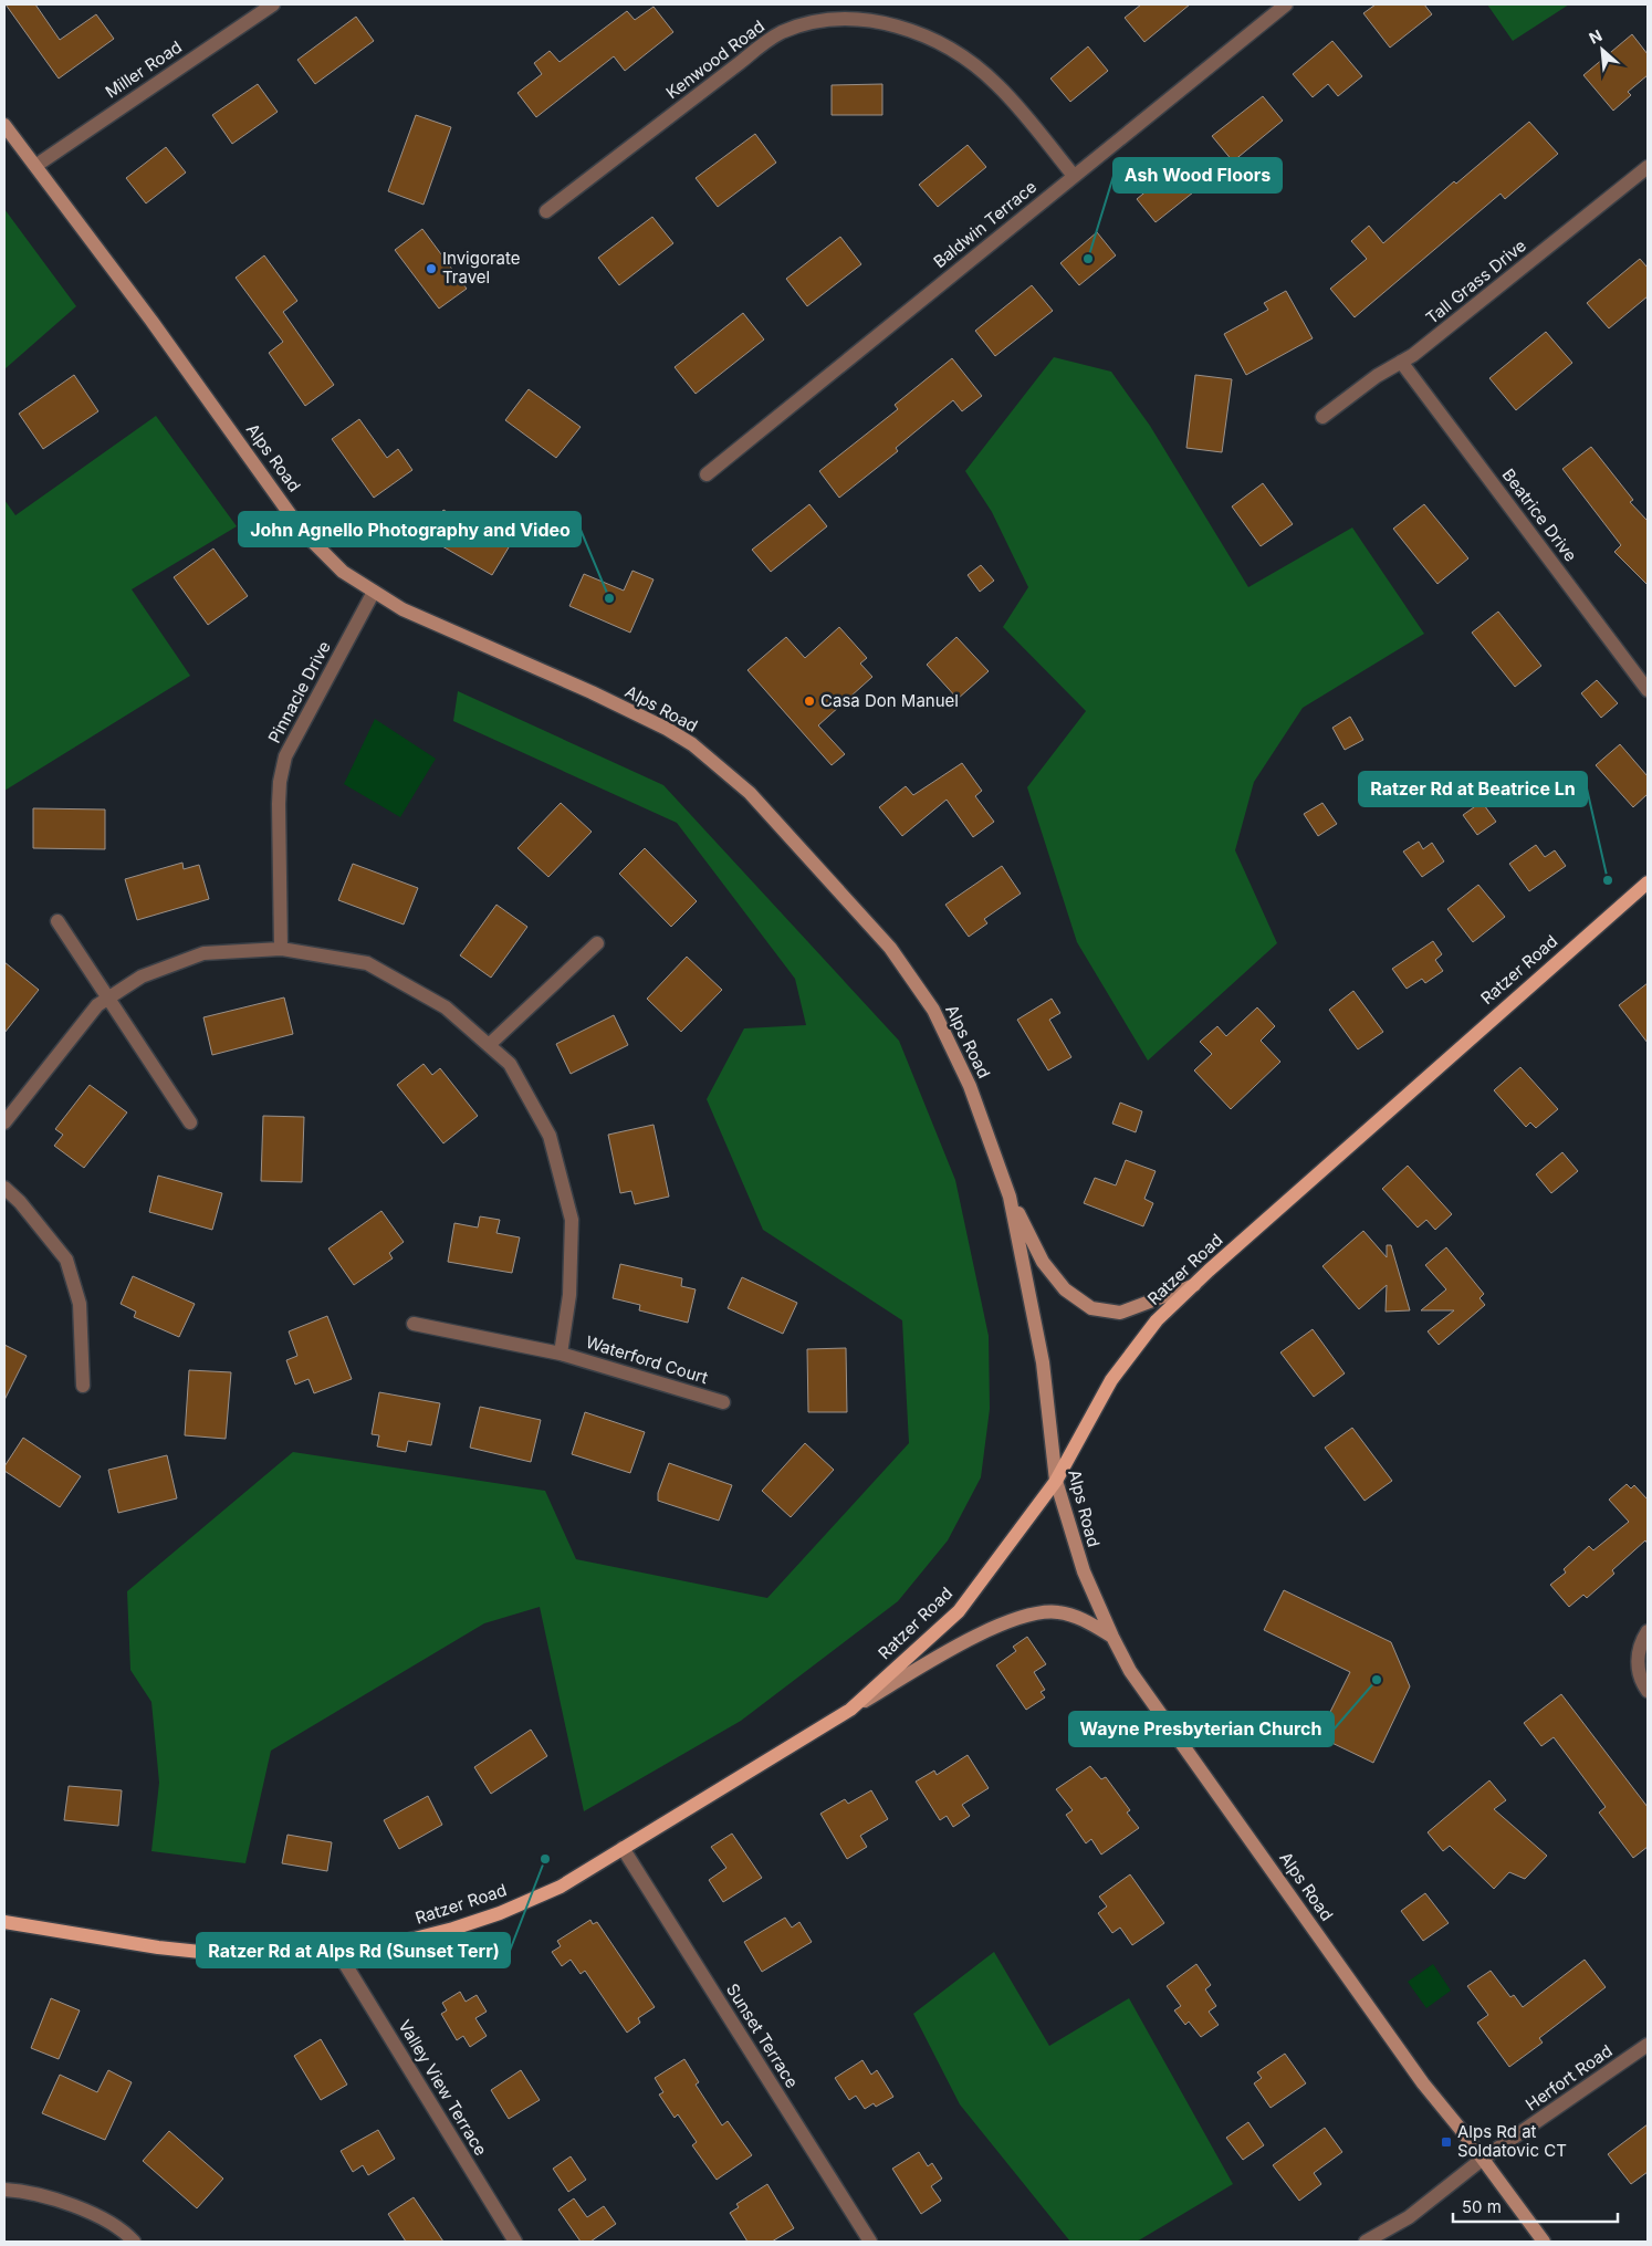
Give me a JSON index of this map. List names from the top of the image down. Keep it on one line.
{"streets":{"main road":["Alps Road","Ratzer Road"],"street":["Kenwood Road","Miller Road","Baldwin Terrace","Tall Grass Drive","Beatrice Drive","Pinnacle Drive","Waterford Court","Sunset Terrace","Herfort Road","Valley View Terrace"]},"crossings":[["Kenwood Road","Baldwin Terrace"],["Miller Road","Alps Road"],["Tall Grass Drive","Beatrice Drive"],["Alps Road","Pinnacle Drive"],["Alps Road","Ratzer Road"],["Alps Road","Herfort Road"],["Ratzer Road","Sunset Terrace"],["Ratzer Road","Valley View Terrace"]],"places":{"other":["Ash Wood Floors","Invigorate Travel","John Agnello Photography and Video","Casa Don Manuel","Ratzer Rd at Beatrice Ln","Wayne Presbyterian Church","Ratzer Rd at Alps Rd (Sunset Terr)"],"transit":["Alps Rd at Soldatovic CT"]},"scale_bar":"50 m","north":"top left"}
